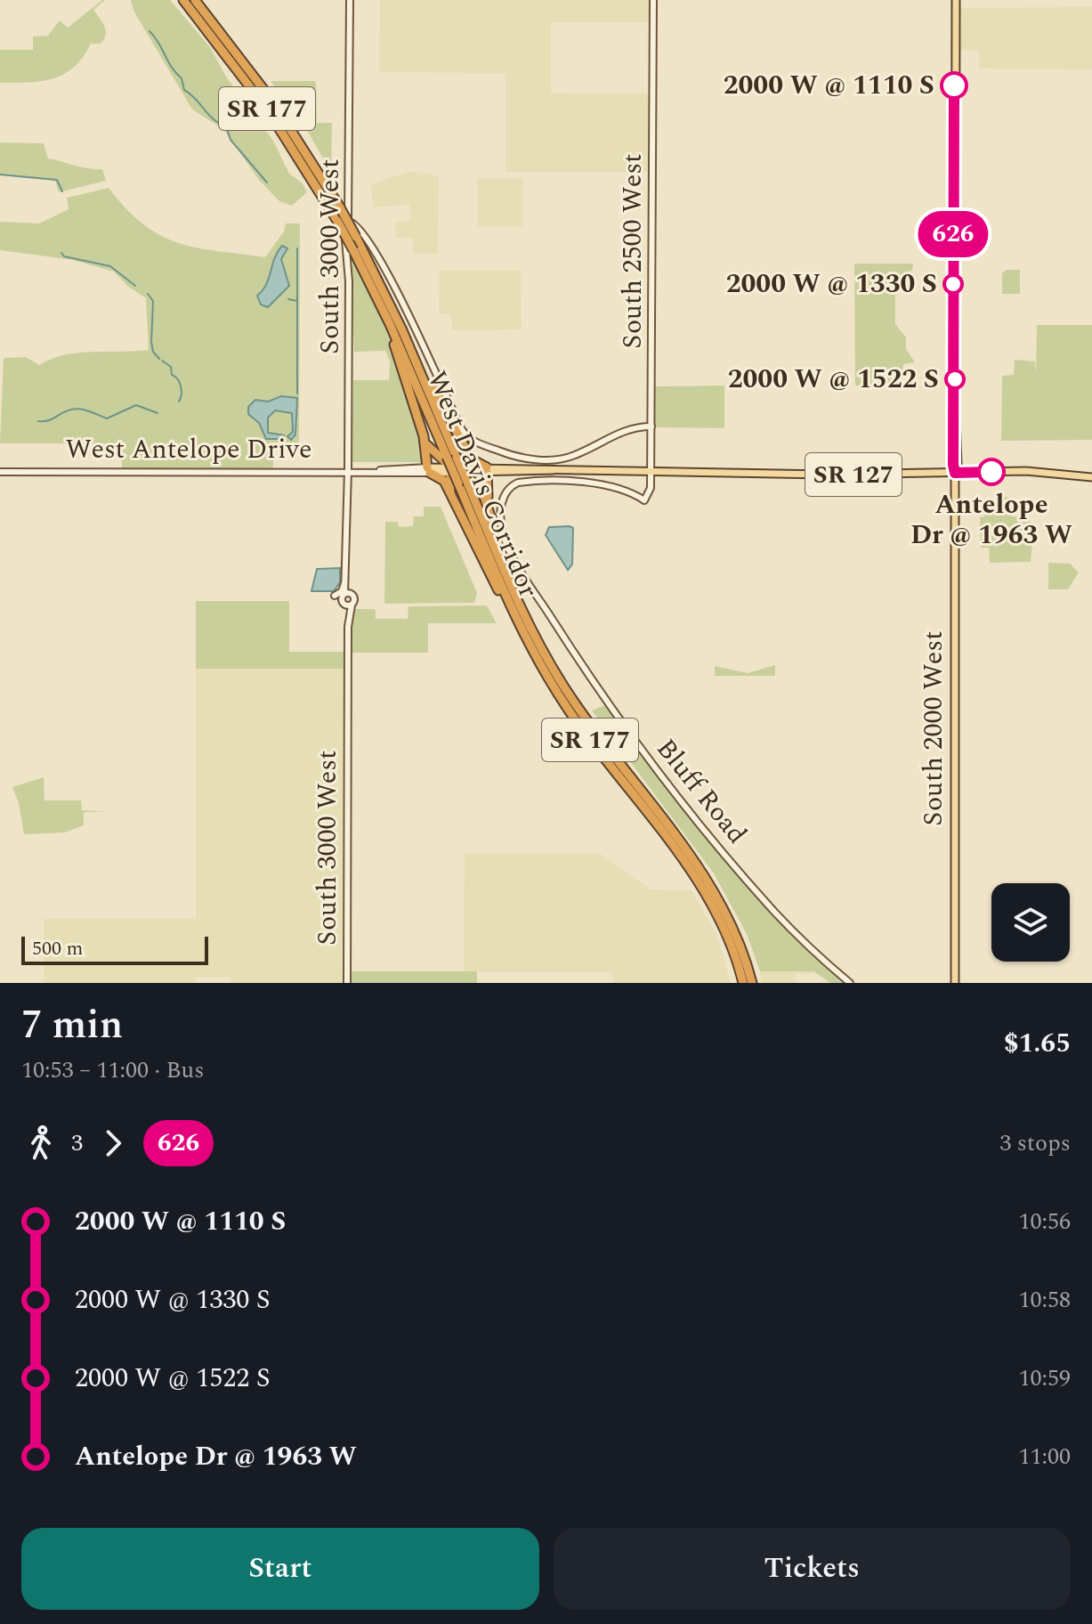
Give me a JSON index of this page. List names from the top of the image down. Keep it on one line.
{"streets":{"highway":["SR 177","West Davis Corridor"],"main road":["West Antelope Drive","SR 127","South 2000 West"],"street":["South 2500 West","South 3000 West","Bluff Road"]},"crossings":[["South 2500 West","West Antelope Drive"],["South 2500 West","Bluff Road"],["South 3000 West","West Antelope Drive"],["West Antelope Drive","West Davis Corridor"],["West Antelope Drive","South 2000 West"]],"places":["2000 W @ 1110 S","2000 W @ 1330 S","2000 W @ 1522 S","Antelope Dr @ 1963 W"],"lines":["bus line 626"],"scale_bar":"500 m","page":{"on_map":"626","scale":"500 m","heading":["7 min","10:53 – 11:00 · Bus","$1.65"],"legs":["3","626","3 stops"],"list":[{"name":"2000 W @ 1110 S","value":"10:56"},{"name":"2000 W @ 1330 S","value":"10:58"},{"name":"2000 W @ 1522 S","value":"10:59"},{"name":"Antelope Dr @ 1963 W","value":"11:00"}],"buttons":["Start","Tickets"]}}
